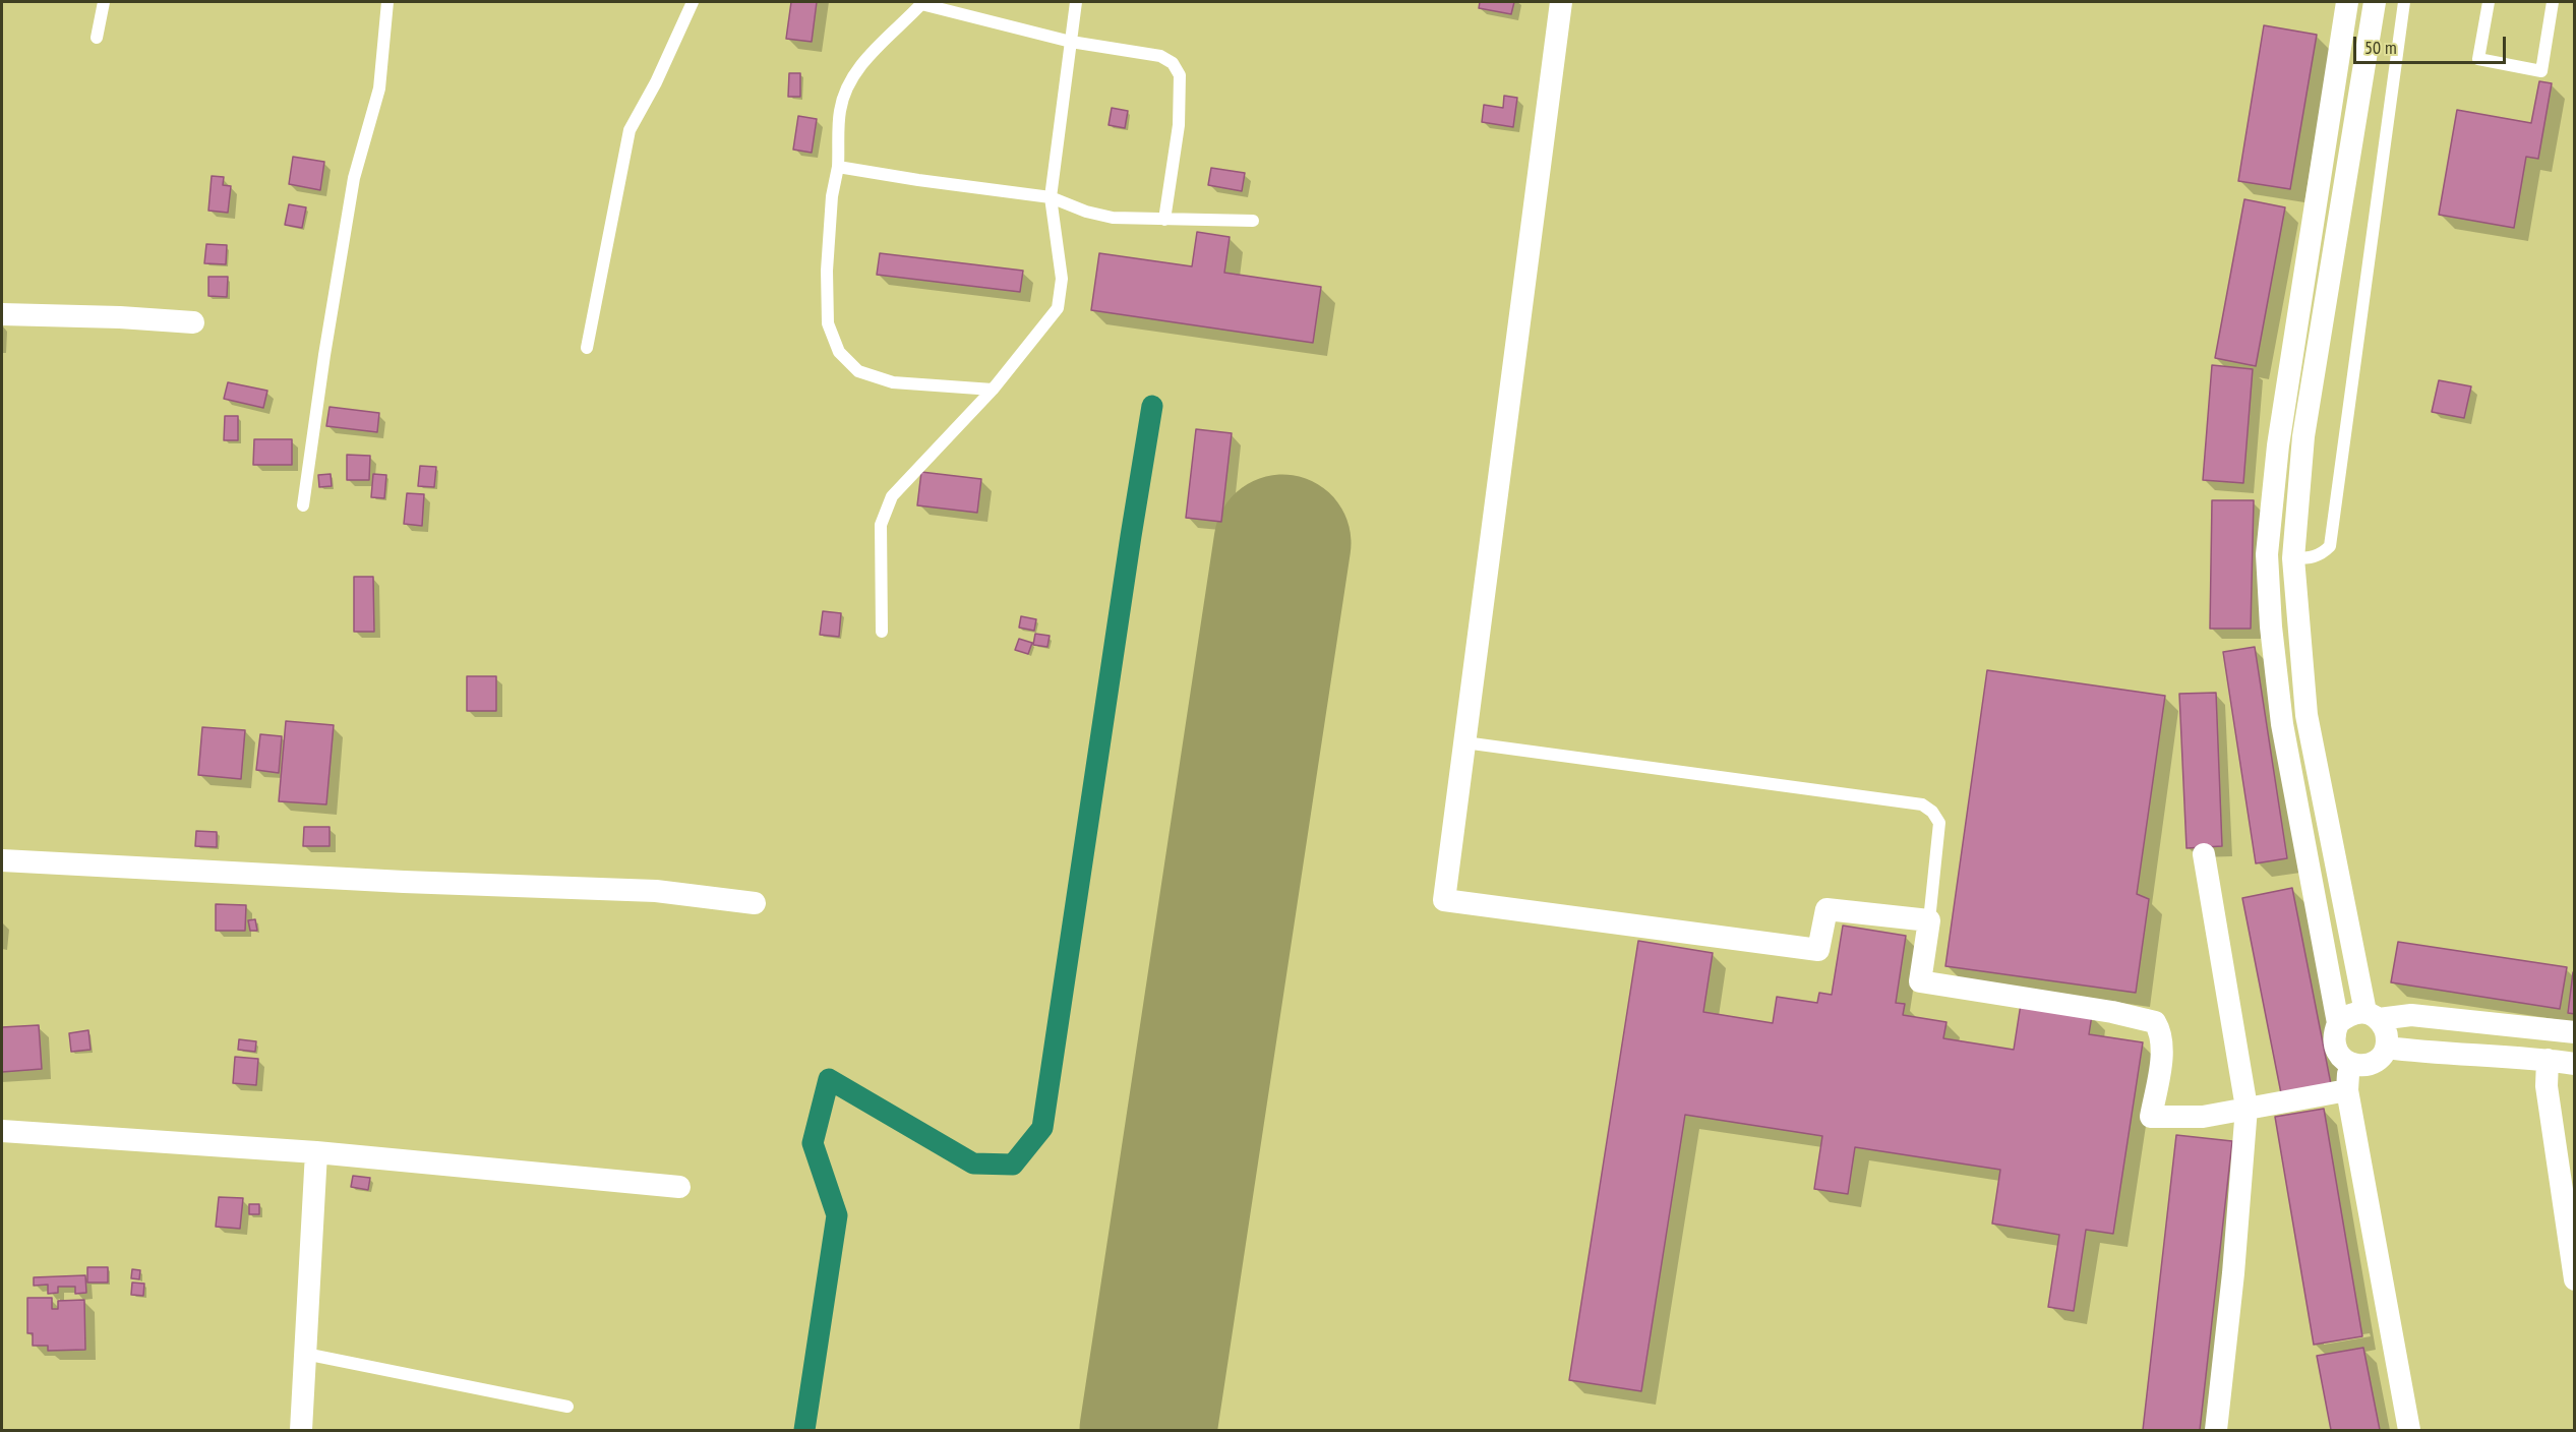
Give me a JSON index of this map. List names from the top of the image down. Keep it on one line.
{"scale_bar":"50 m"}
